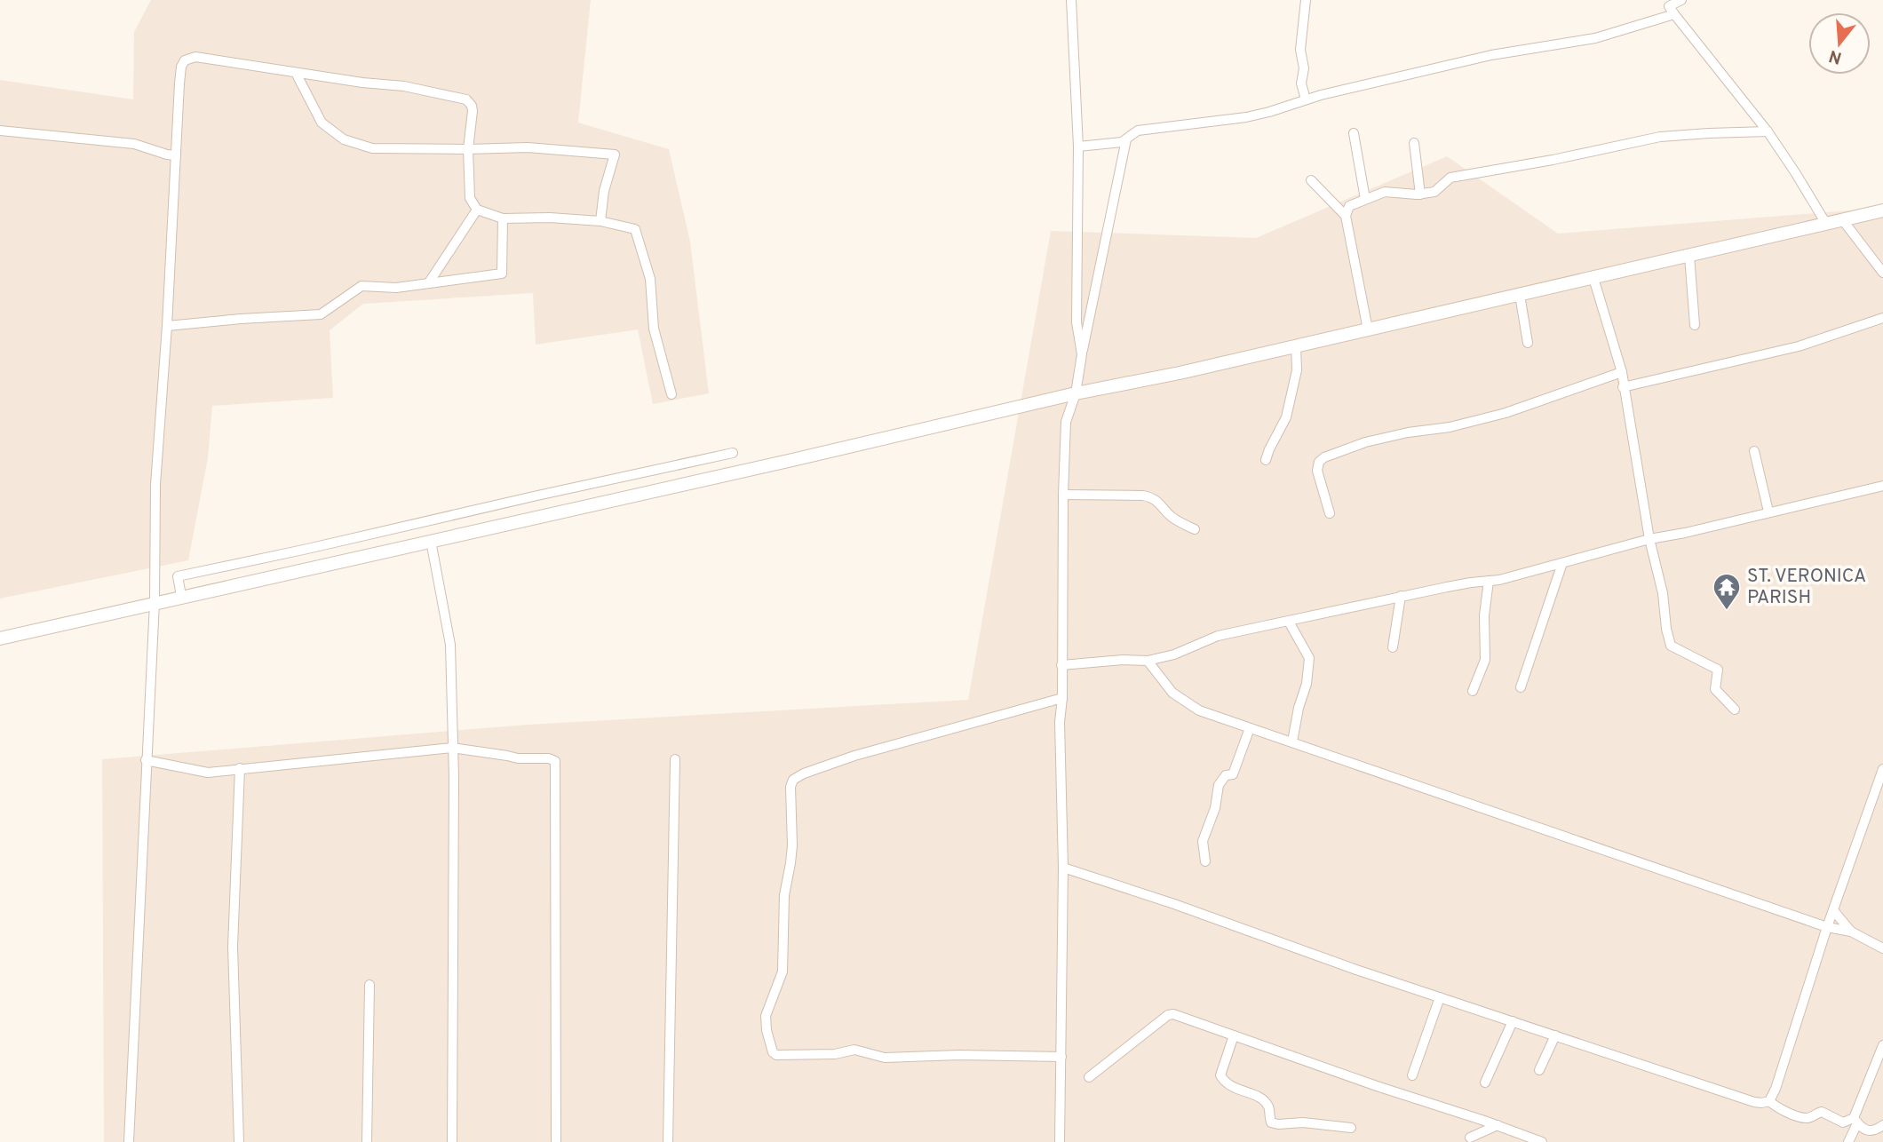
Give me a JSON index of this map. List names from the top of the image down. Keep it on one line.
{"places":{"temple":["ST. VERONICA PARISH"]},"north":"bottom"}
